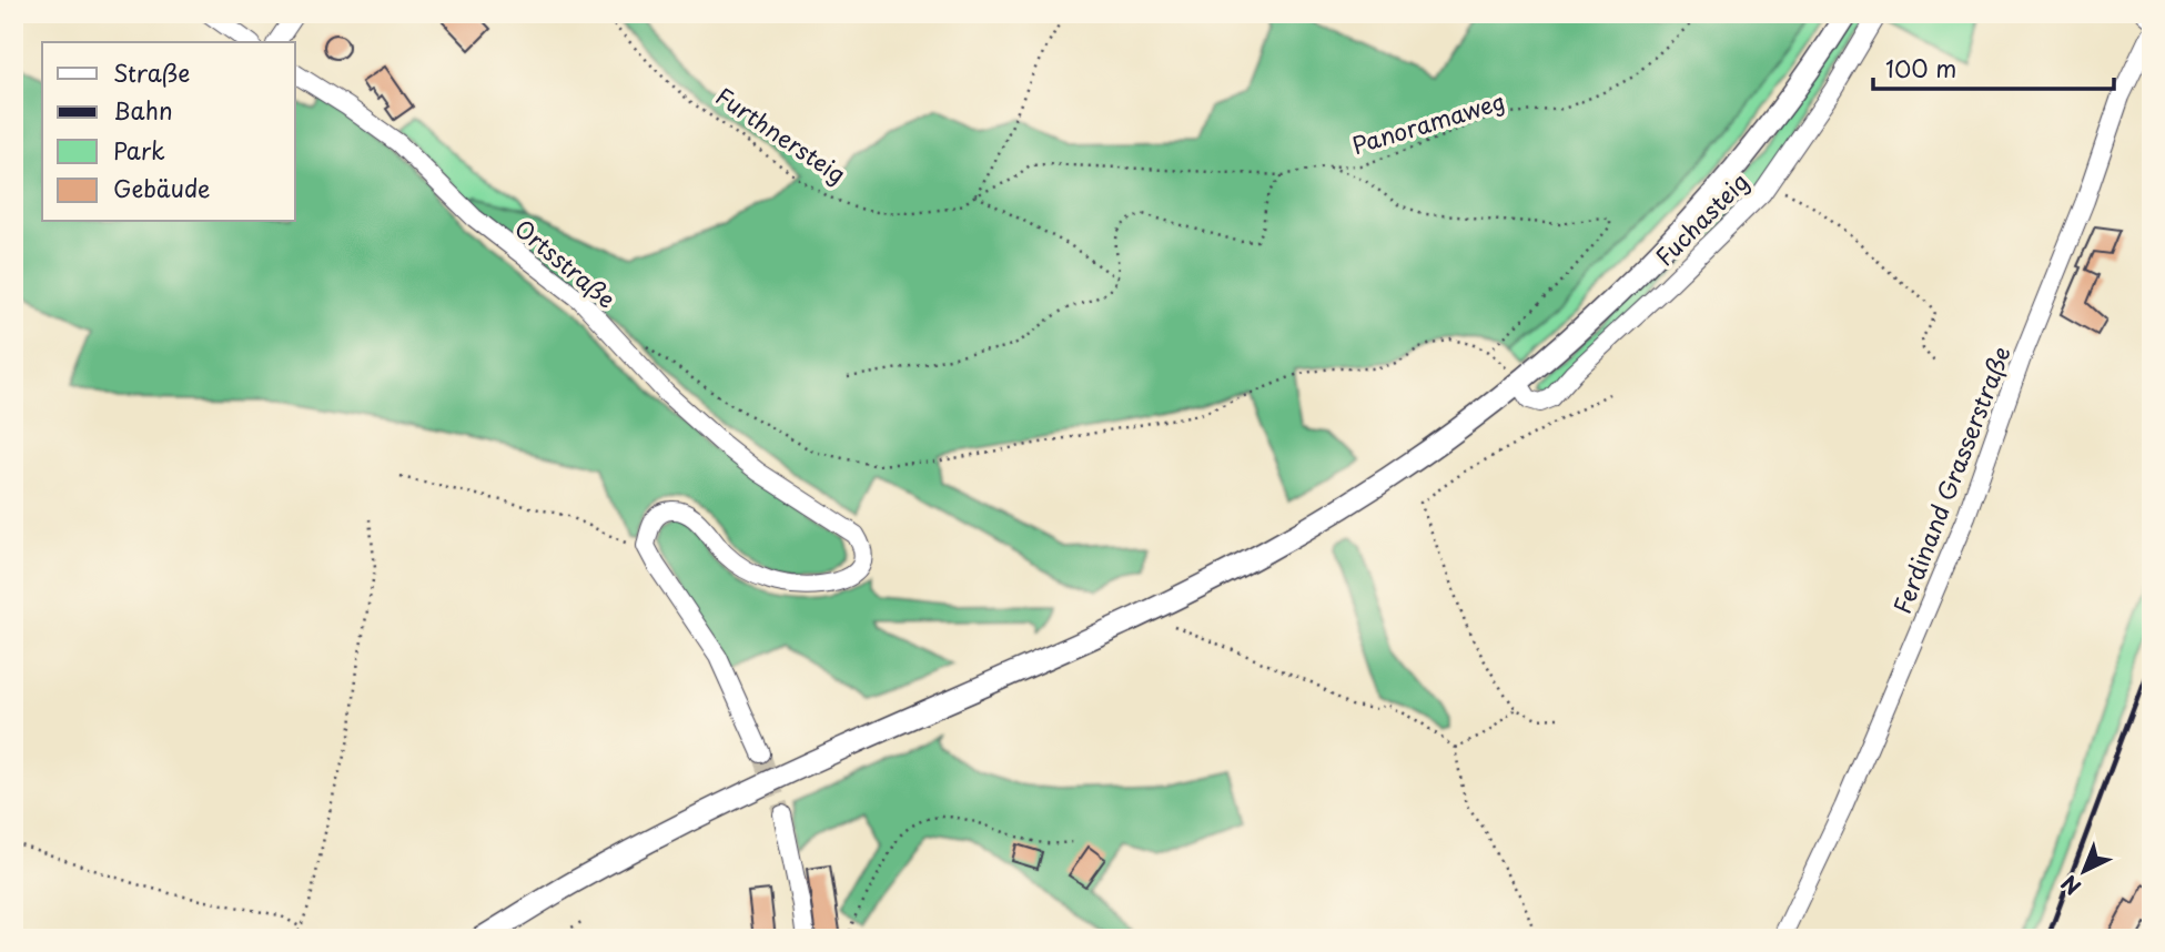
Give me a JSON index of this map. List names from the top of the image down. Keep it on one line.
{"streets":{"street":["Fuchasteig","Ortsstraße","Ferdinand Grasserstraße"],"path":["Panoramaweg","Furthnersteig"]},"crossings":[["Panoramaweg","Furthnersteig"]],"legend":["Straße","Bahn","Park","Gebäude"],"scale_bar":"100 m","north":"bottom left"}
